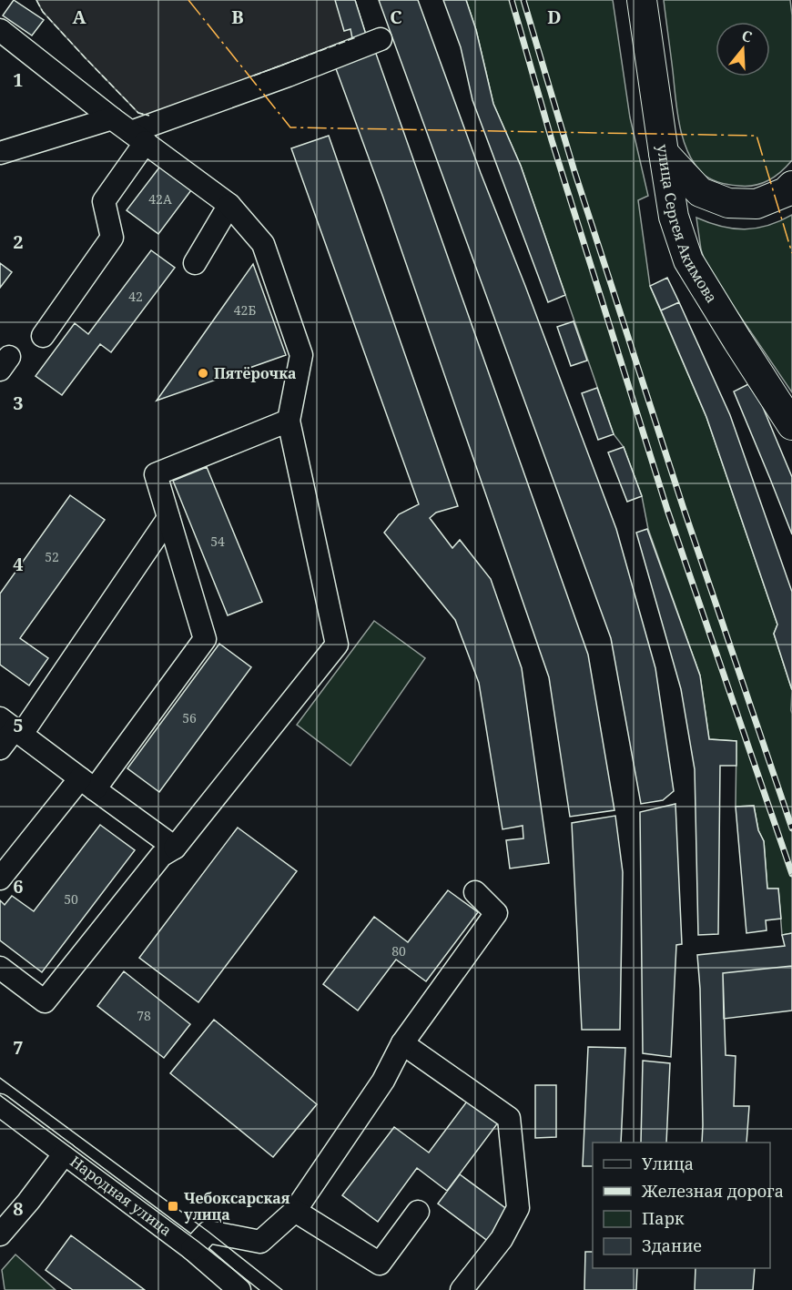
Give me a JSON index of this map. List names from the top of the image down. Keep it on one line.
{"streets":{"main road":["улица Сергея Акимова"],"street":["Народная улица"]},"places":{"other":["Пятёрочка"],"transit":["Чебоксарская улица"]},"house_numbers":["42А","42","42Б","54","52","56","50","80","78"],"legend":["Улица","Железная дорога","Парк","Здание"],"north":"top","grid":{"columns":["A","B","C","D"],"rows":["1","2","3","4","5","6","7","8"]}}
